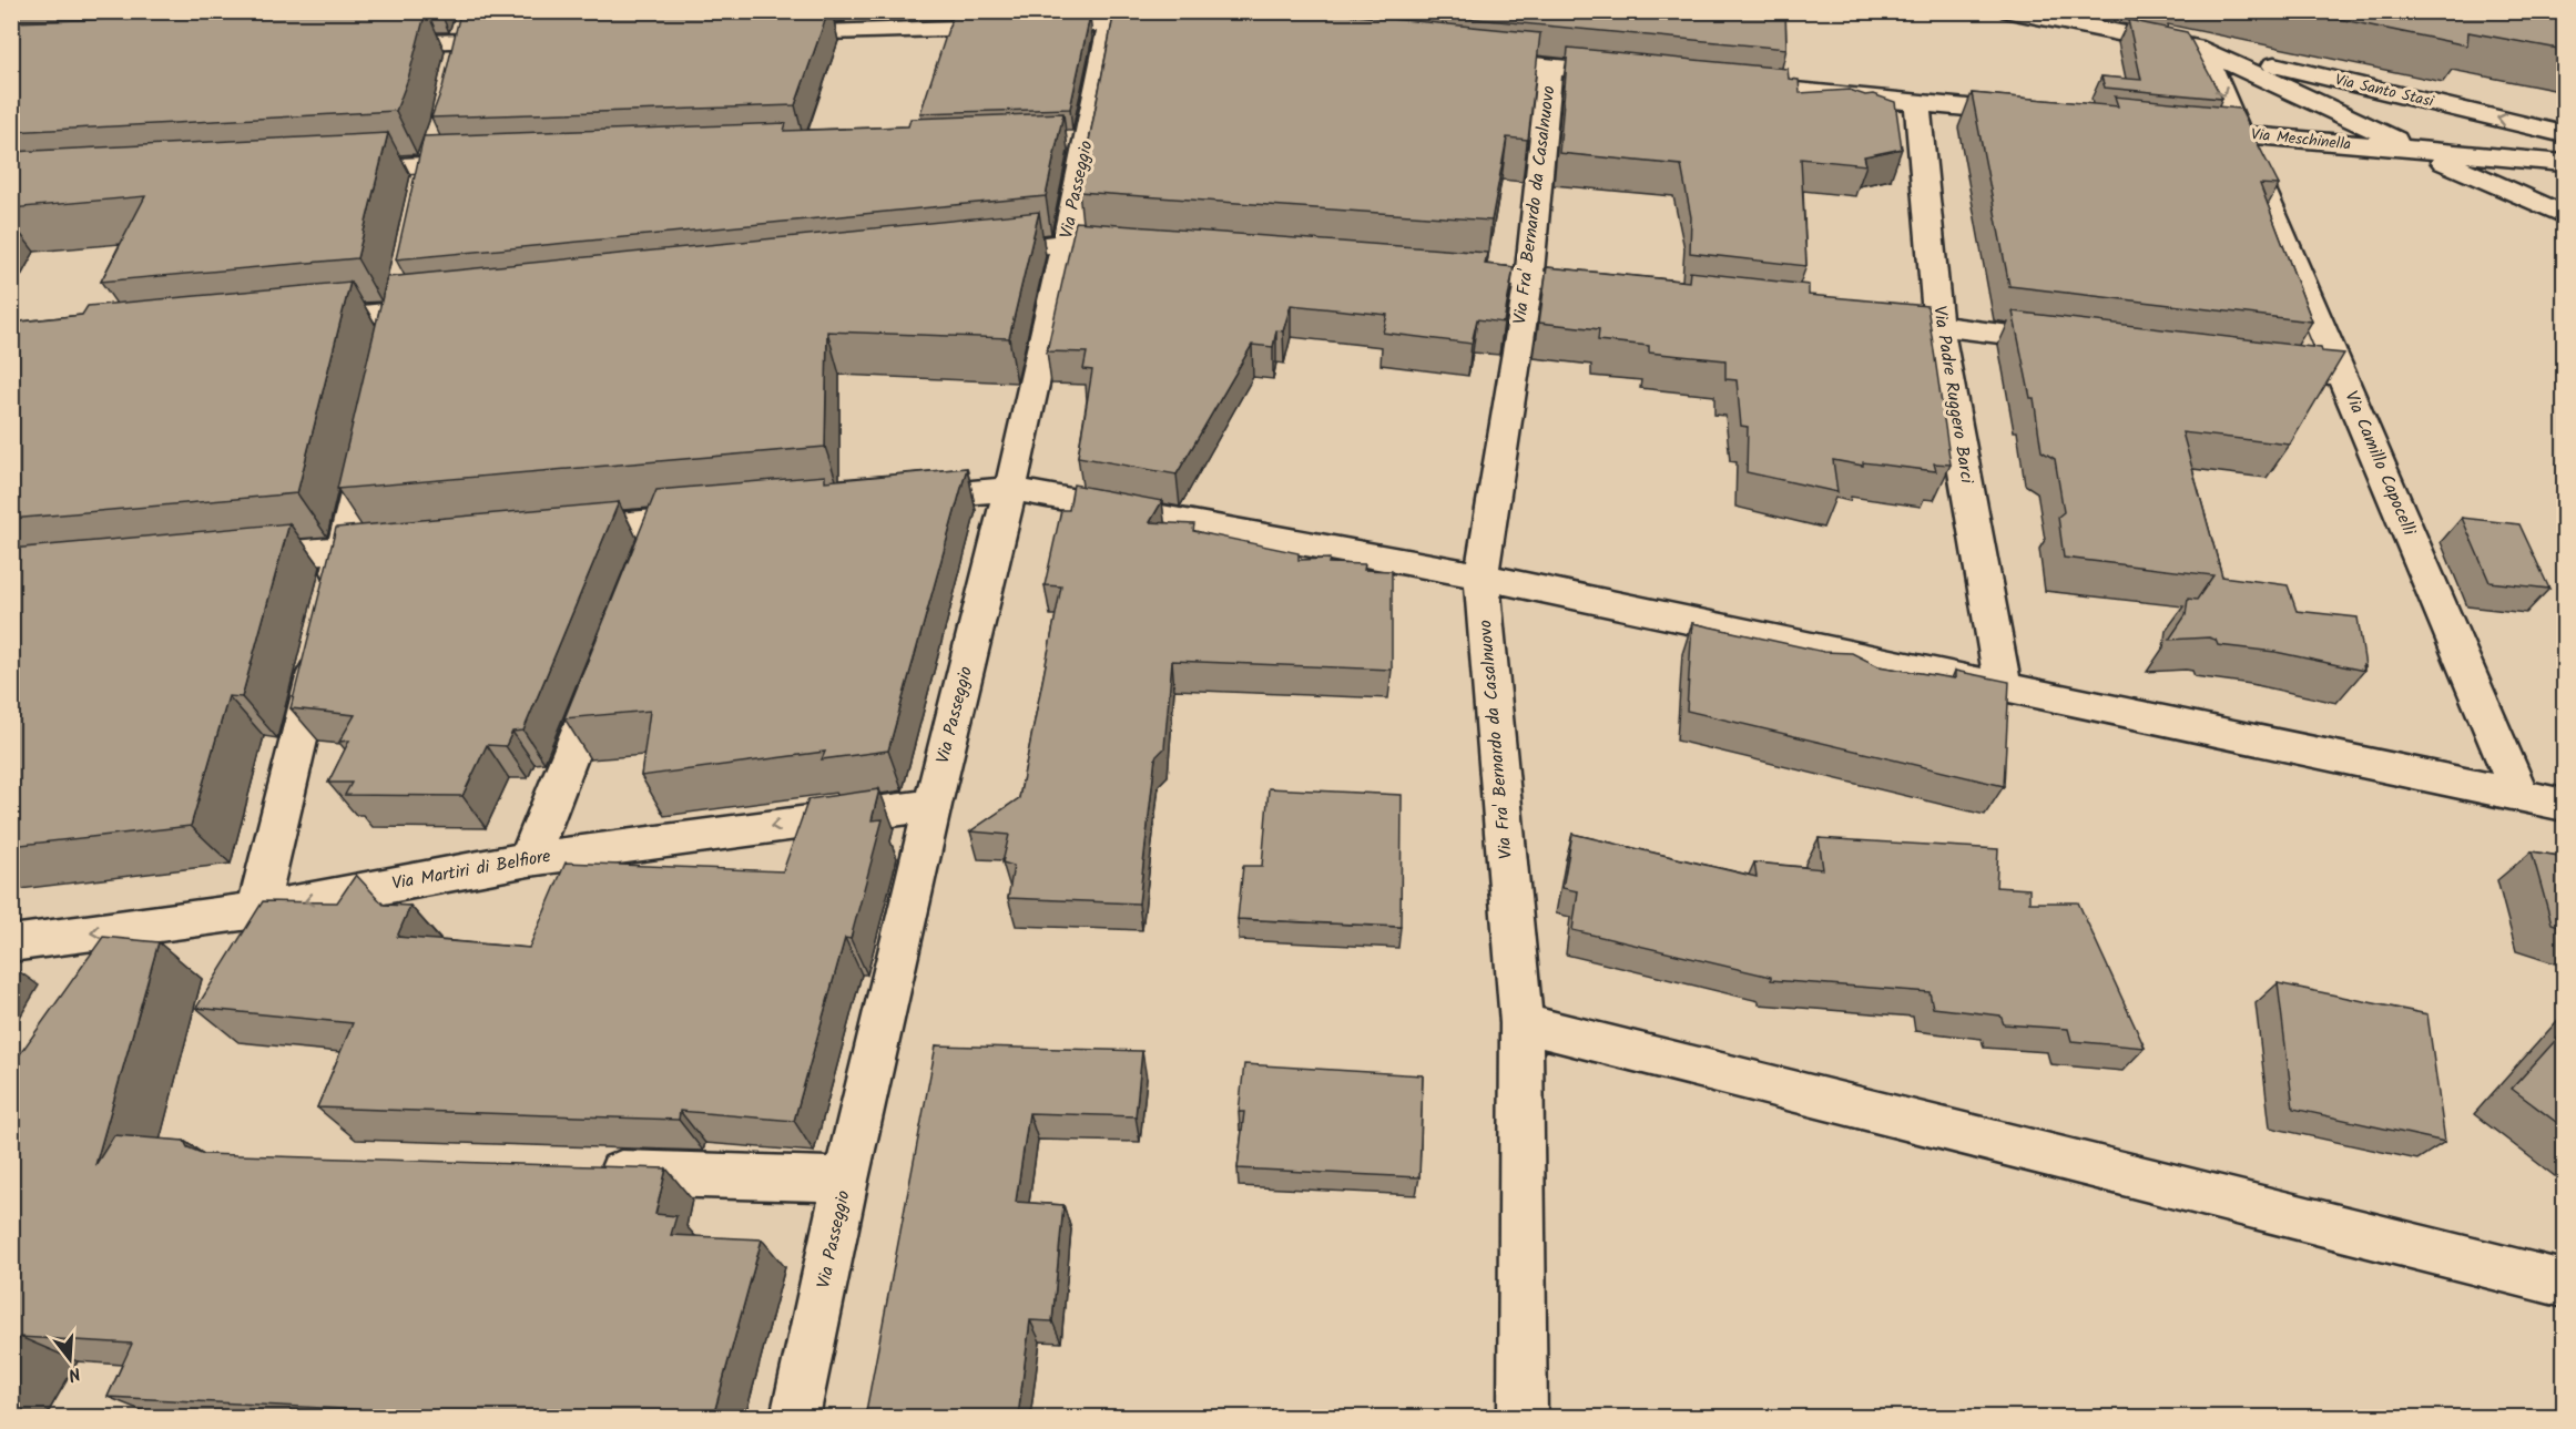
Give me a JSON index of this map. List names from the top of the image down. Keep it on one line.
{"streets":{"street":["Via Santo Stasi","Via Meschinella","Via Passeggio","Via Fra' Bernardo da Casalnuovo","Via Padre Ruggero Barci","Via Camillo Capocelli","Via Martiri di Belfiore"]},"crossings":[["Via Santo Stasi","Via Camillo Capocelli"],["Via Meschinella","Via Camillo Capocelli"],["Via Passeggio","Via Martiri di Belfiore"]],"one_way":["Via Martiri di Belfiore"],"north":"bottom"}
